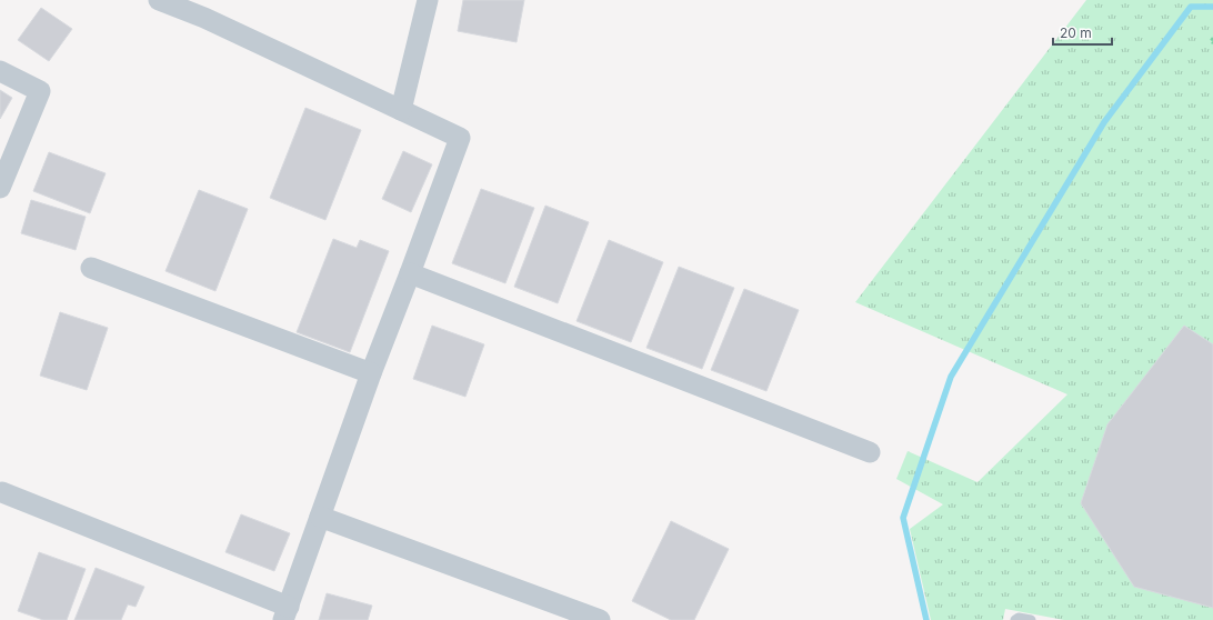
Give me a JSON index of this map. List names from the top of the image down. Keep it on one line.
{"scale_bar":"20 m"}
